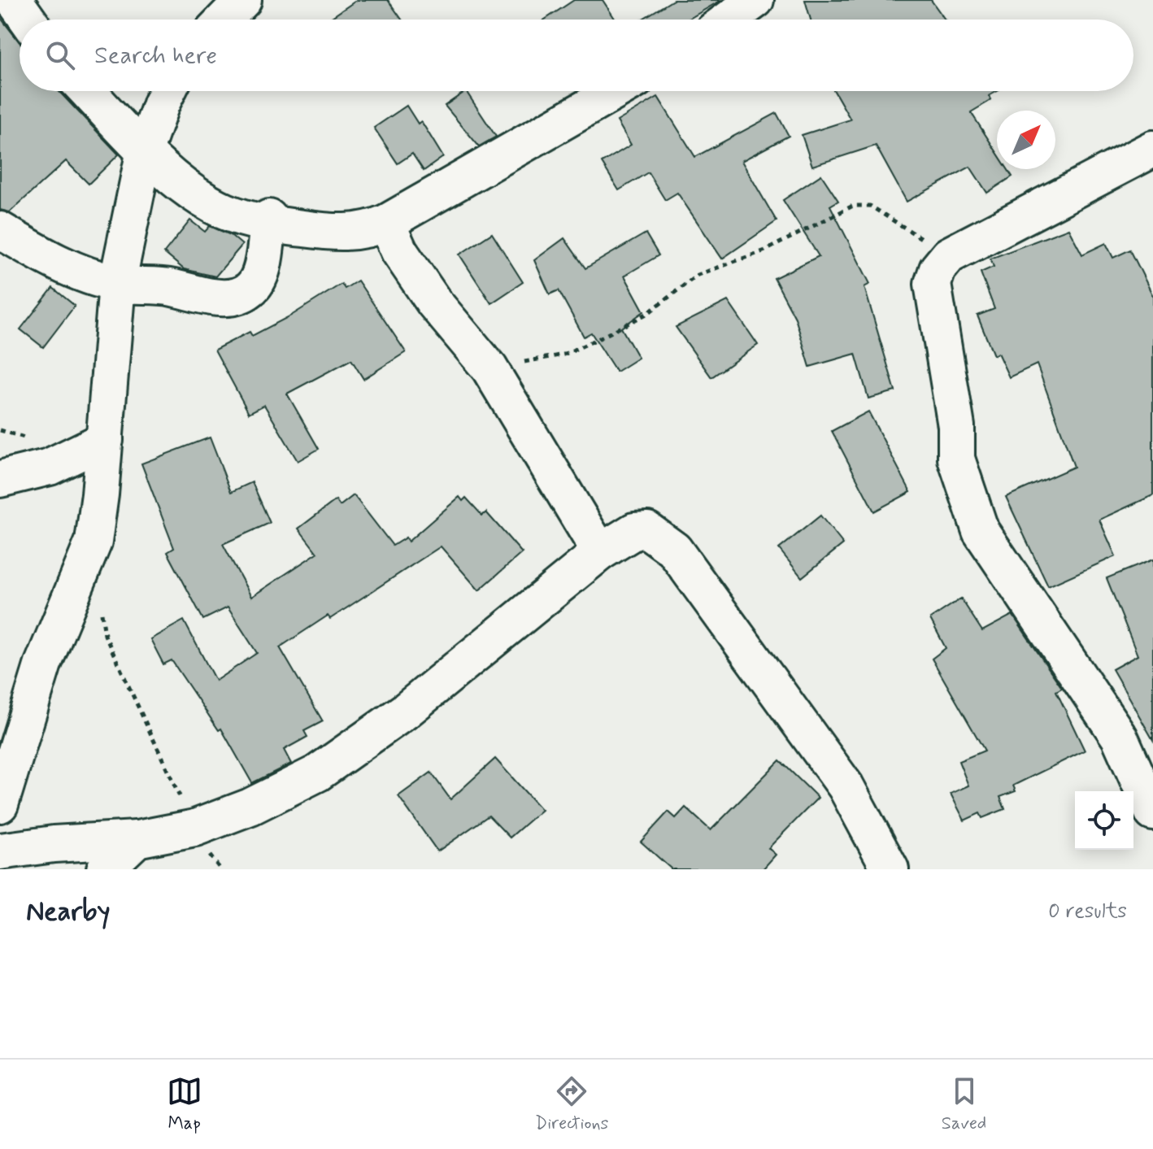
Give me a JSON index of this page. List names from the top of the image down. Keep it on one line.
{"north":"top right","page":{"search":"Search here","heading":["Nearby","0 results"],"nav":["Map","Directions","Saved"]}}
